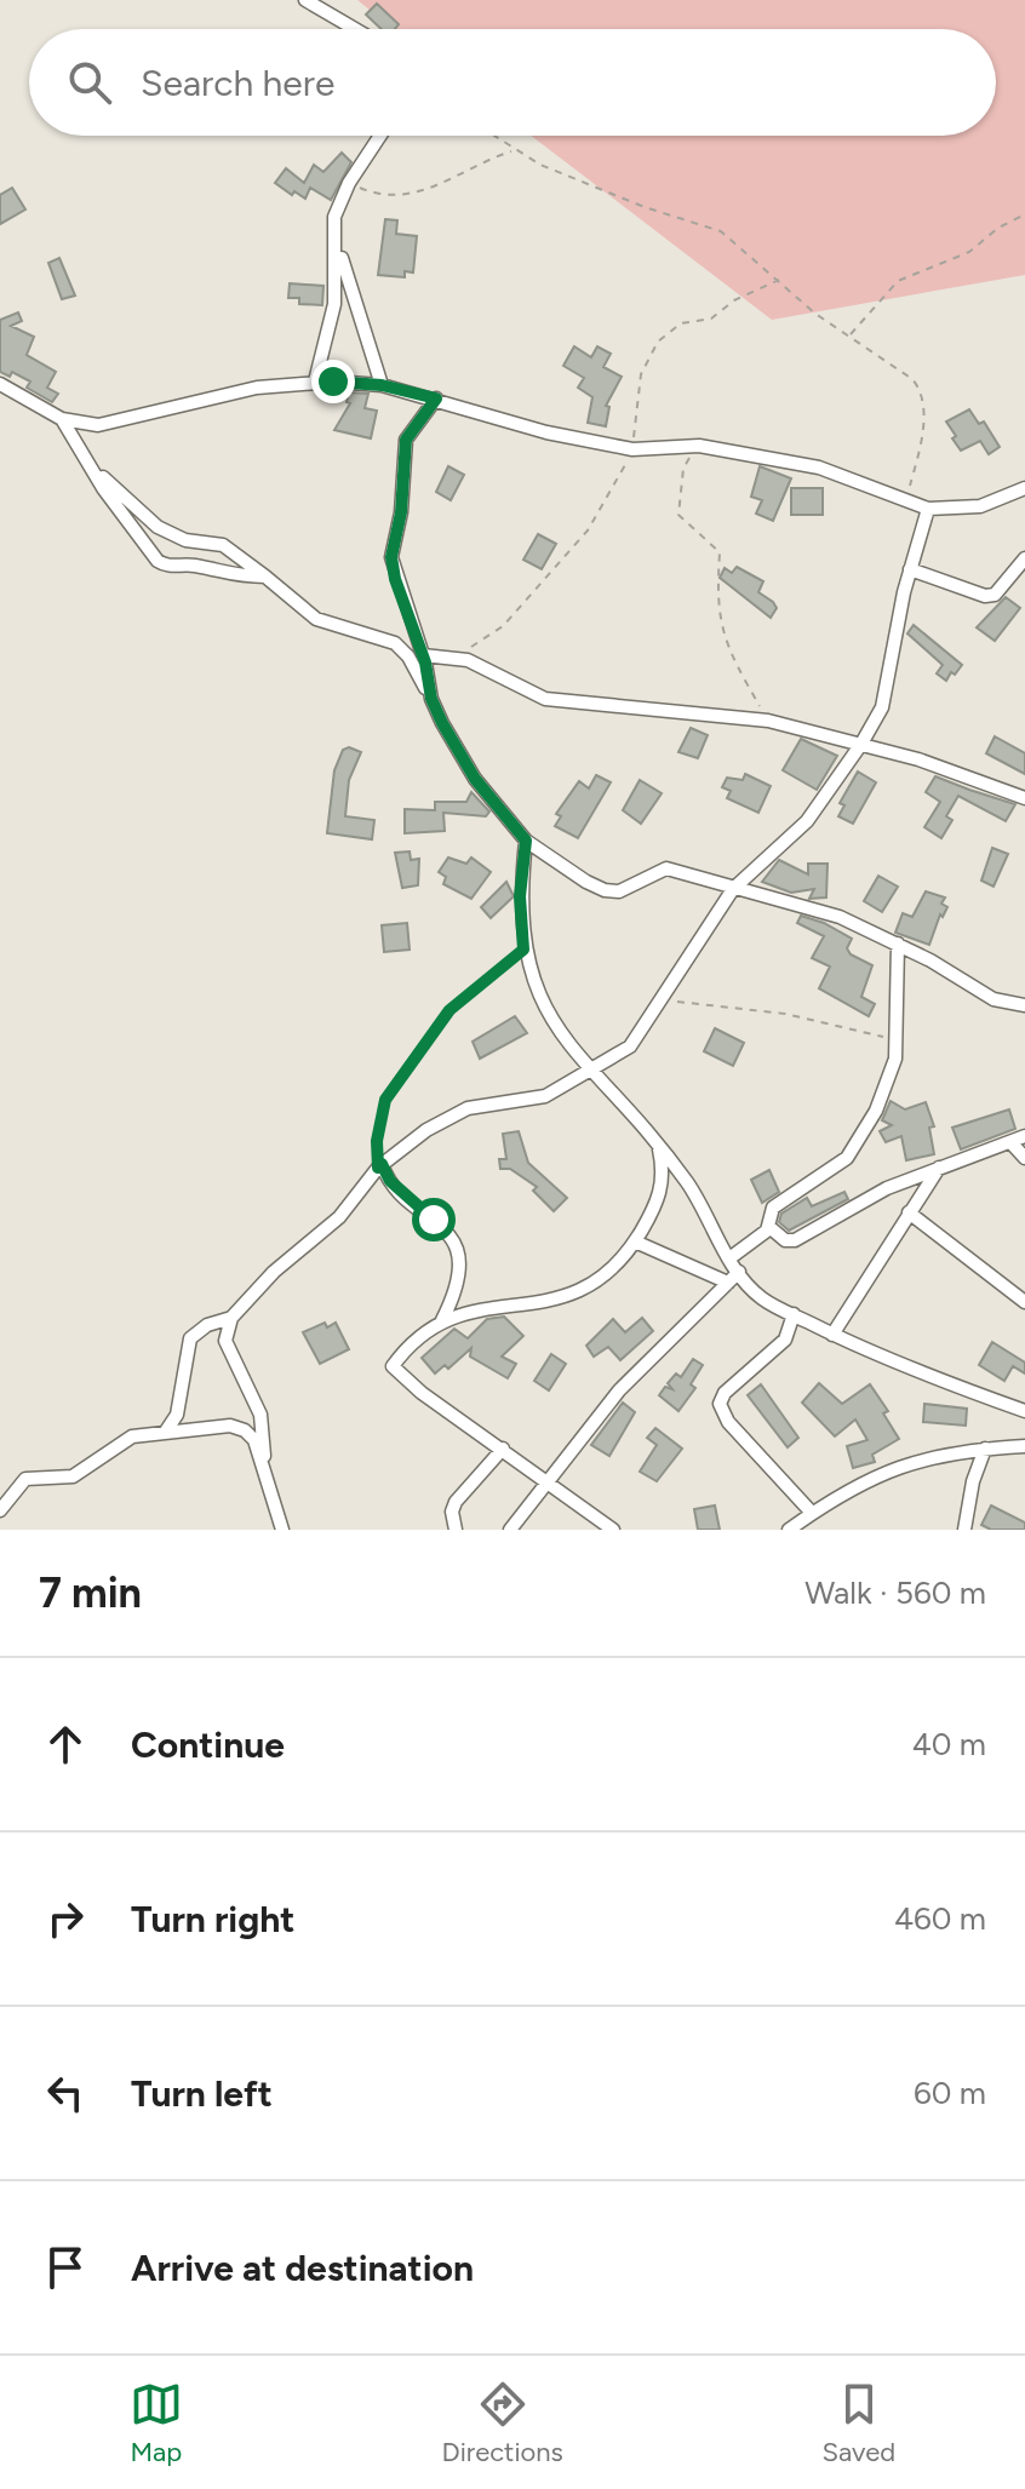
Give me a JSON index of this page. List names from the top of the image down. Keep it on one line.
{"page":{"search":"Search here","heading":["7 min","Walk · 560 m"],"list":[["Continue","40 m"],["Turn right","460 m"],["Turn left","60 m"],"Arrive at destination"],"nav":["Map","Directions","Saved"]}}
